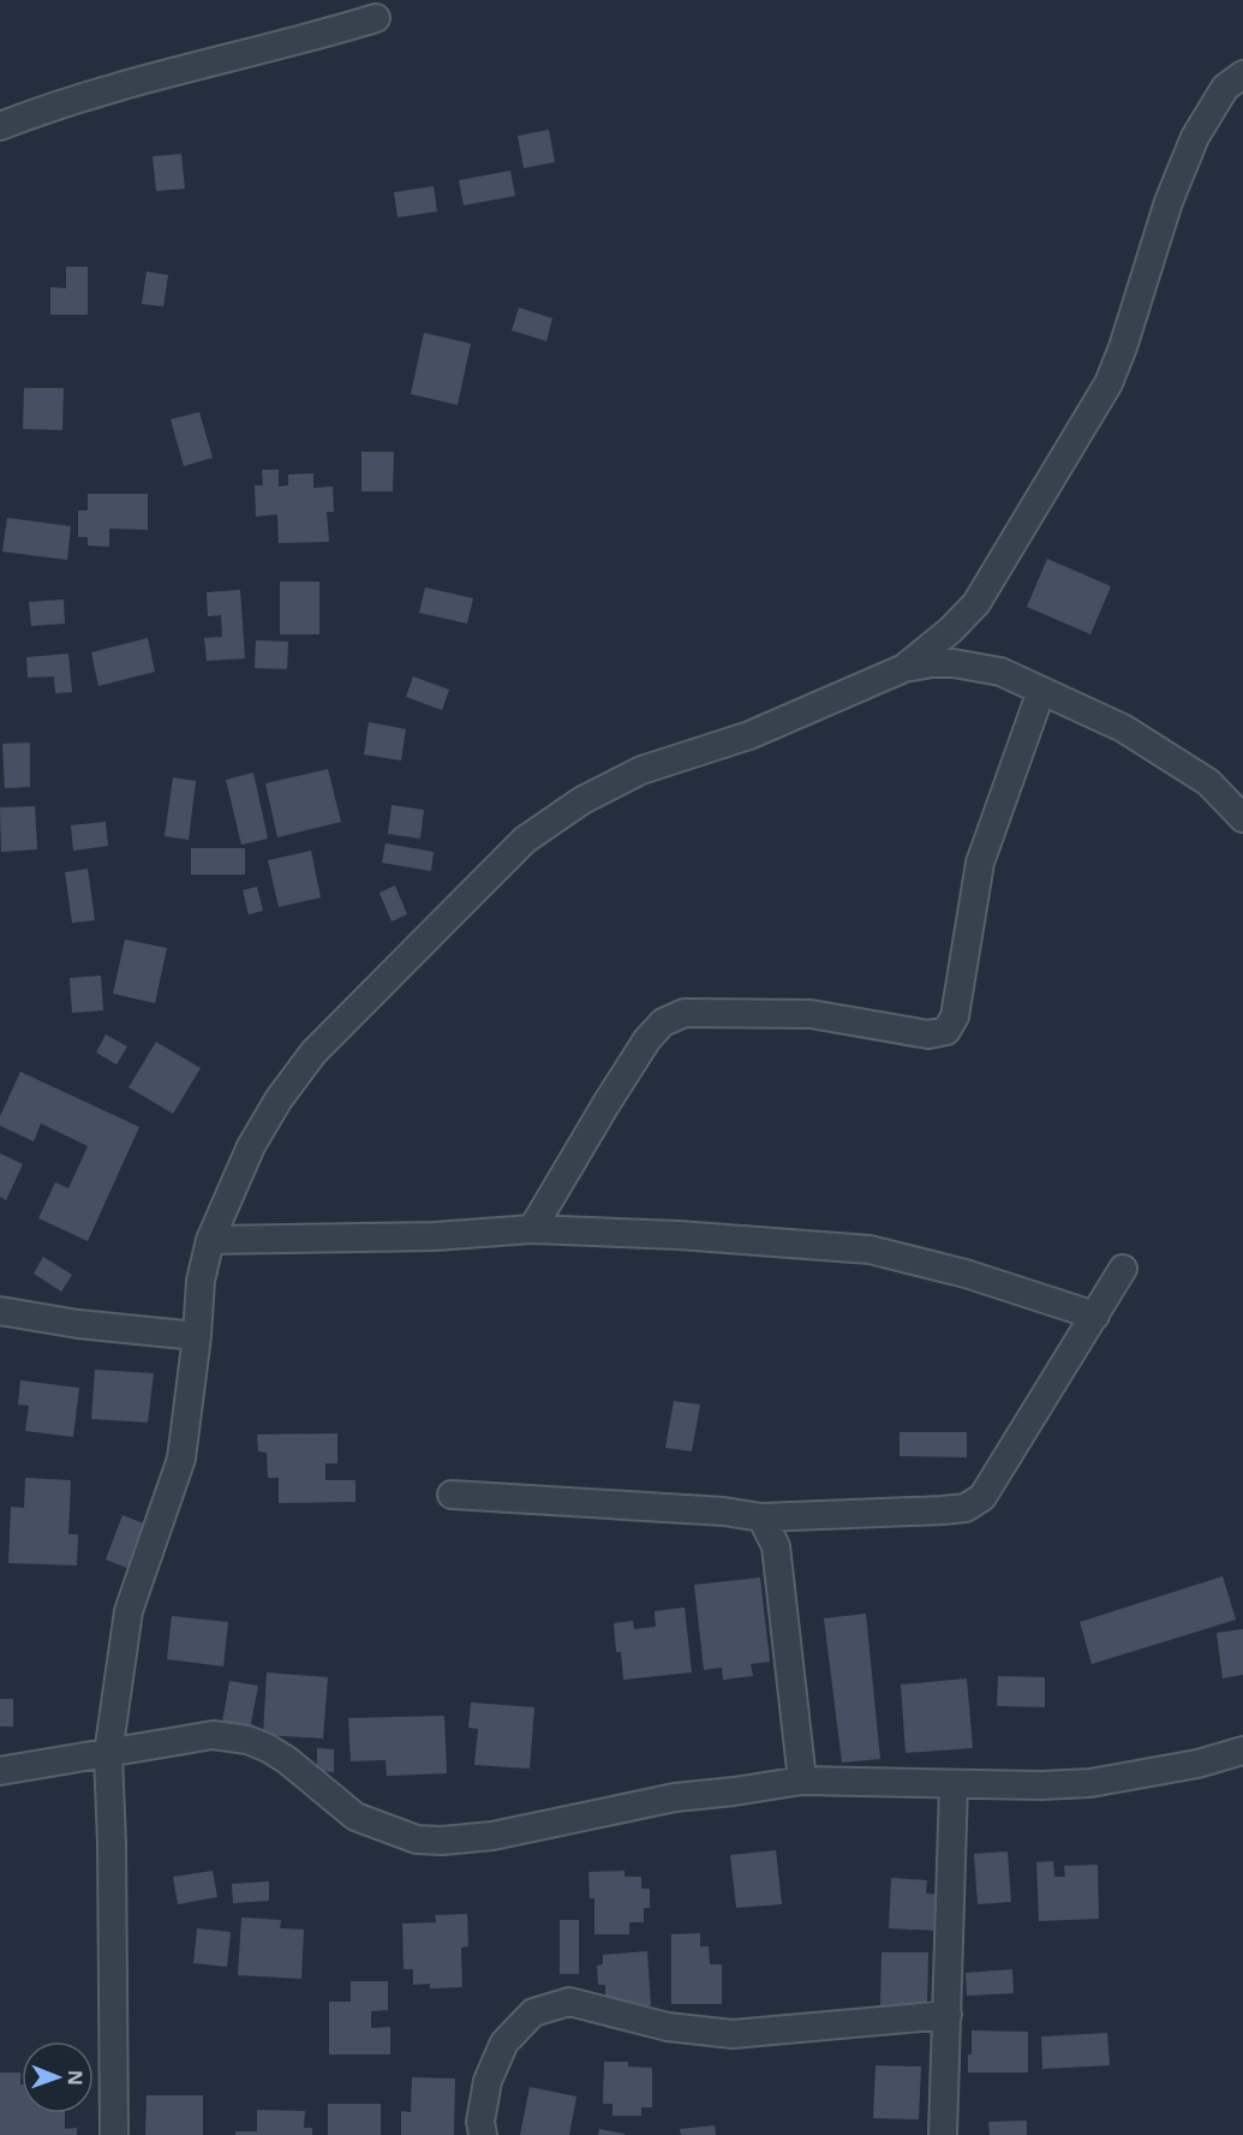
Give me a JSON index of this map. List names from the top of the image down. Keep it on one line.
{"north":"right"}
